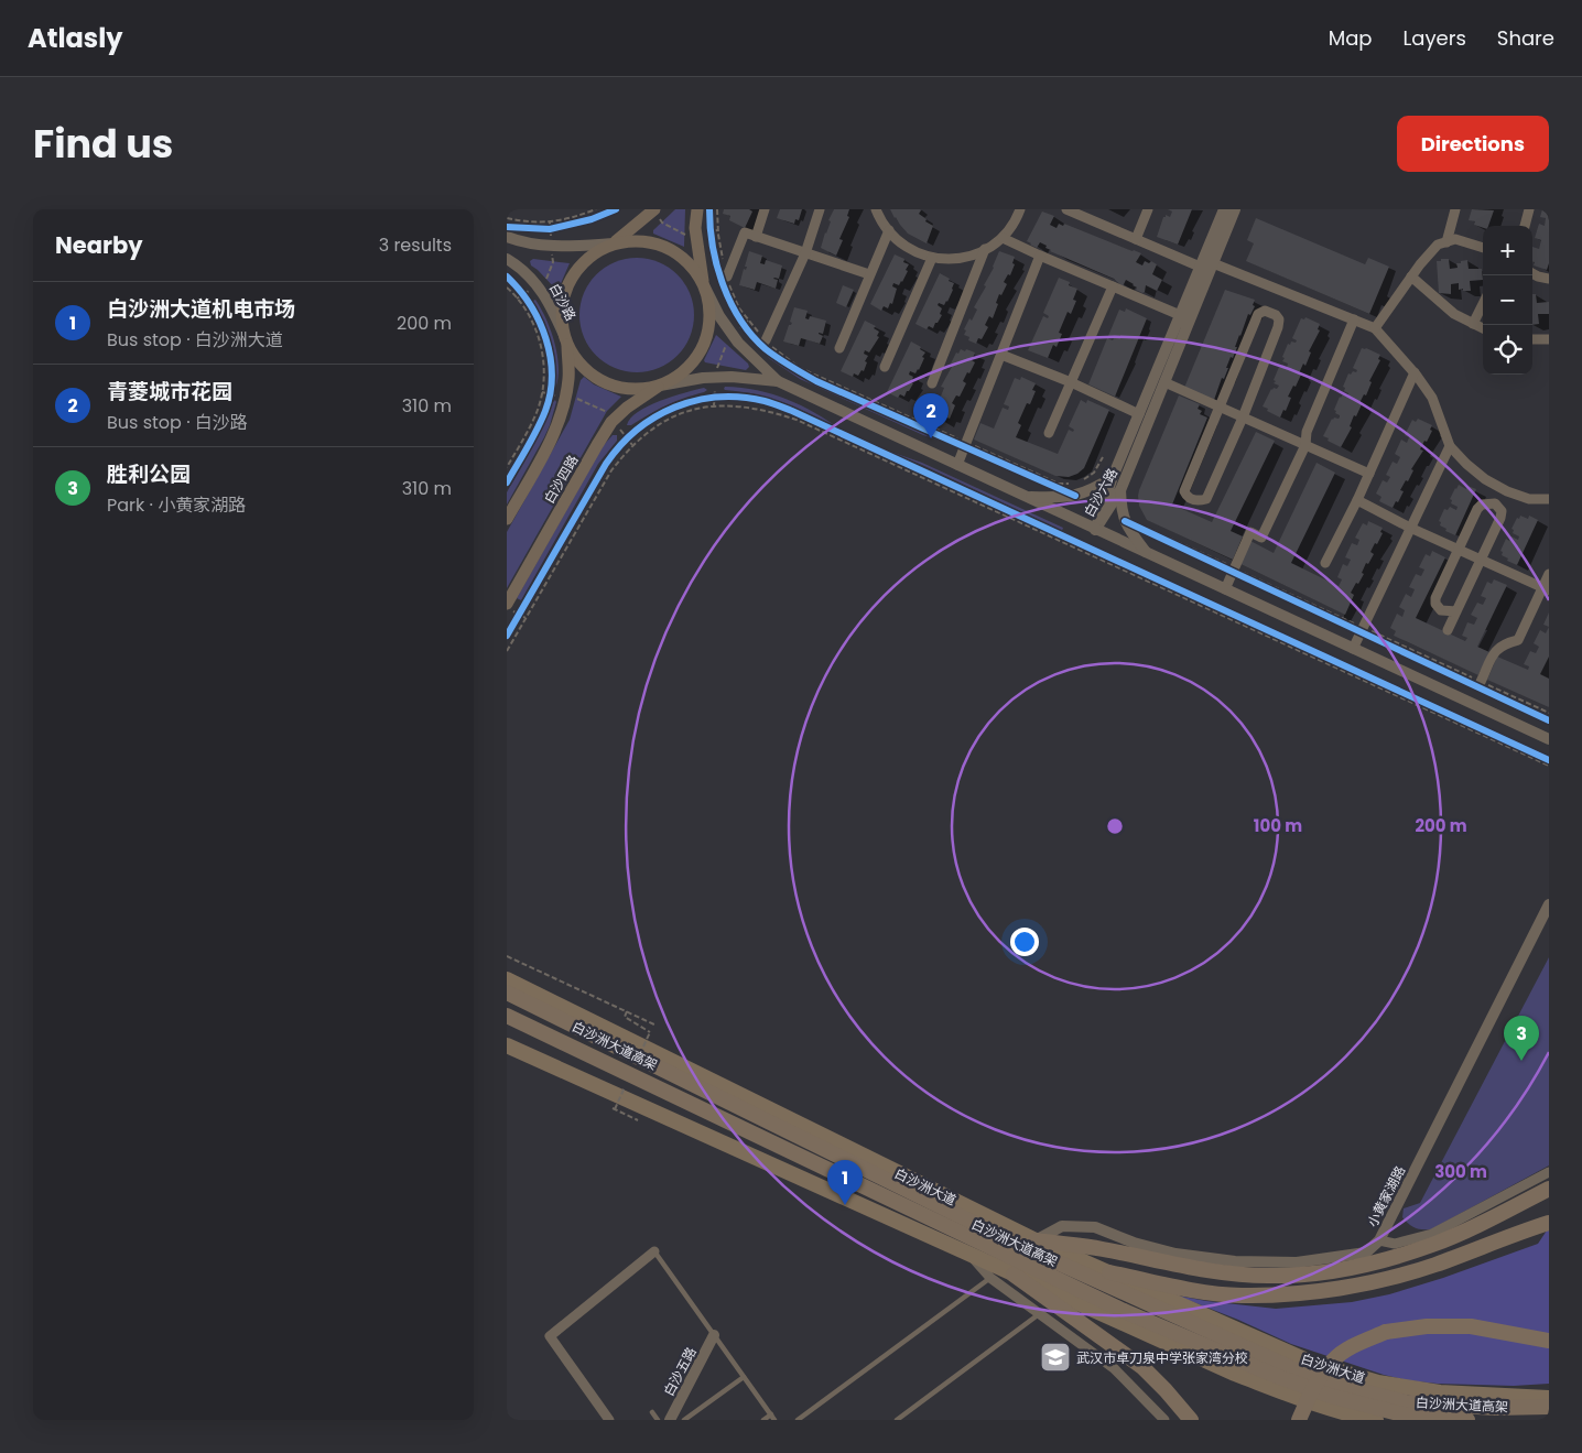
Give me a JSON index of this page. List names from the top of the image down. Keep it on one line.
{"streets":{"highway":["白沙洲大道高架"],"main road":["白沙四路","白沙洲大道"],"street":["白沙路","白沙六路","小黄家湖路","白沙五路"]},"crossings":[["白沙路","白沙四路"],["白沙洲大道","小黄家湖路"]],"places":{"school or university":["武汉市卓刀泉中学张家湾分校"]},"page":{"header":"Atlasly","nav":["Map","Layers","Share"],"title":"Find us","buttons":"Directions","heading":["Nearby","3 results"],"map_buttons":["+","−"],"list":[{"mark":"1","name":"白沙洲大道机电市场","note":"Bus stop · 白沙洲大道","value":"200 m"},{"mark":"2","name":"青菱城市花园","note":"Bus stop · 白沙路","value":"310 m"},{"mark":"3","name":"胜利公园","note":"Park · 小黄家湖路","value":"310 m"}],"pins":["2","3","1"]},"rings":["100 m","200 m","300 m"]}
